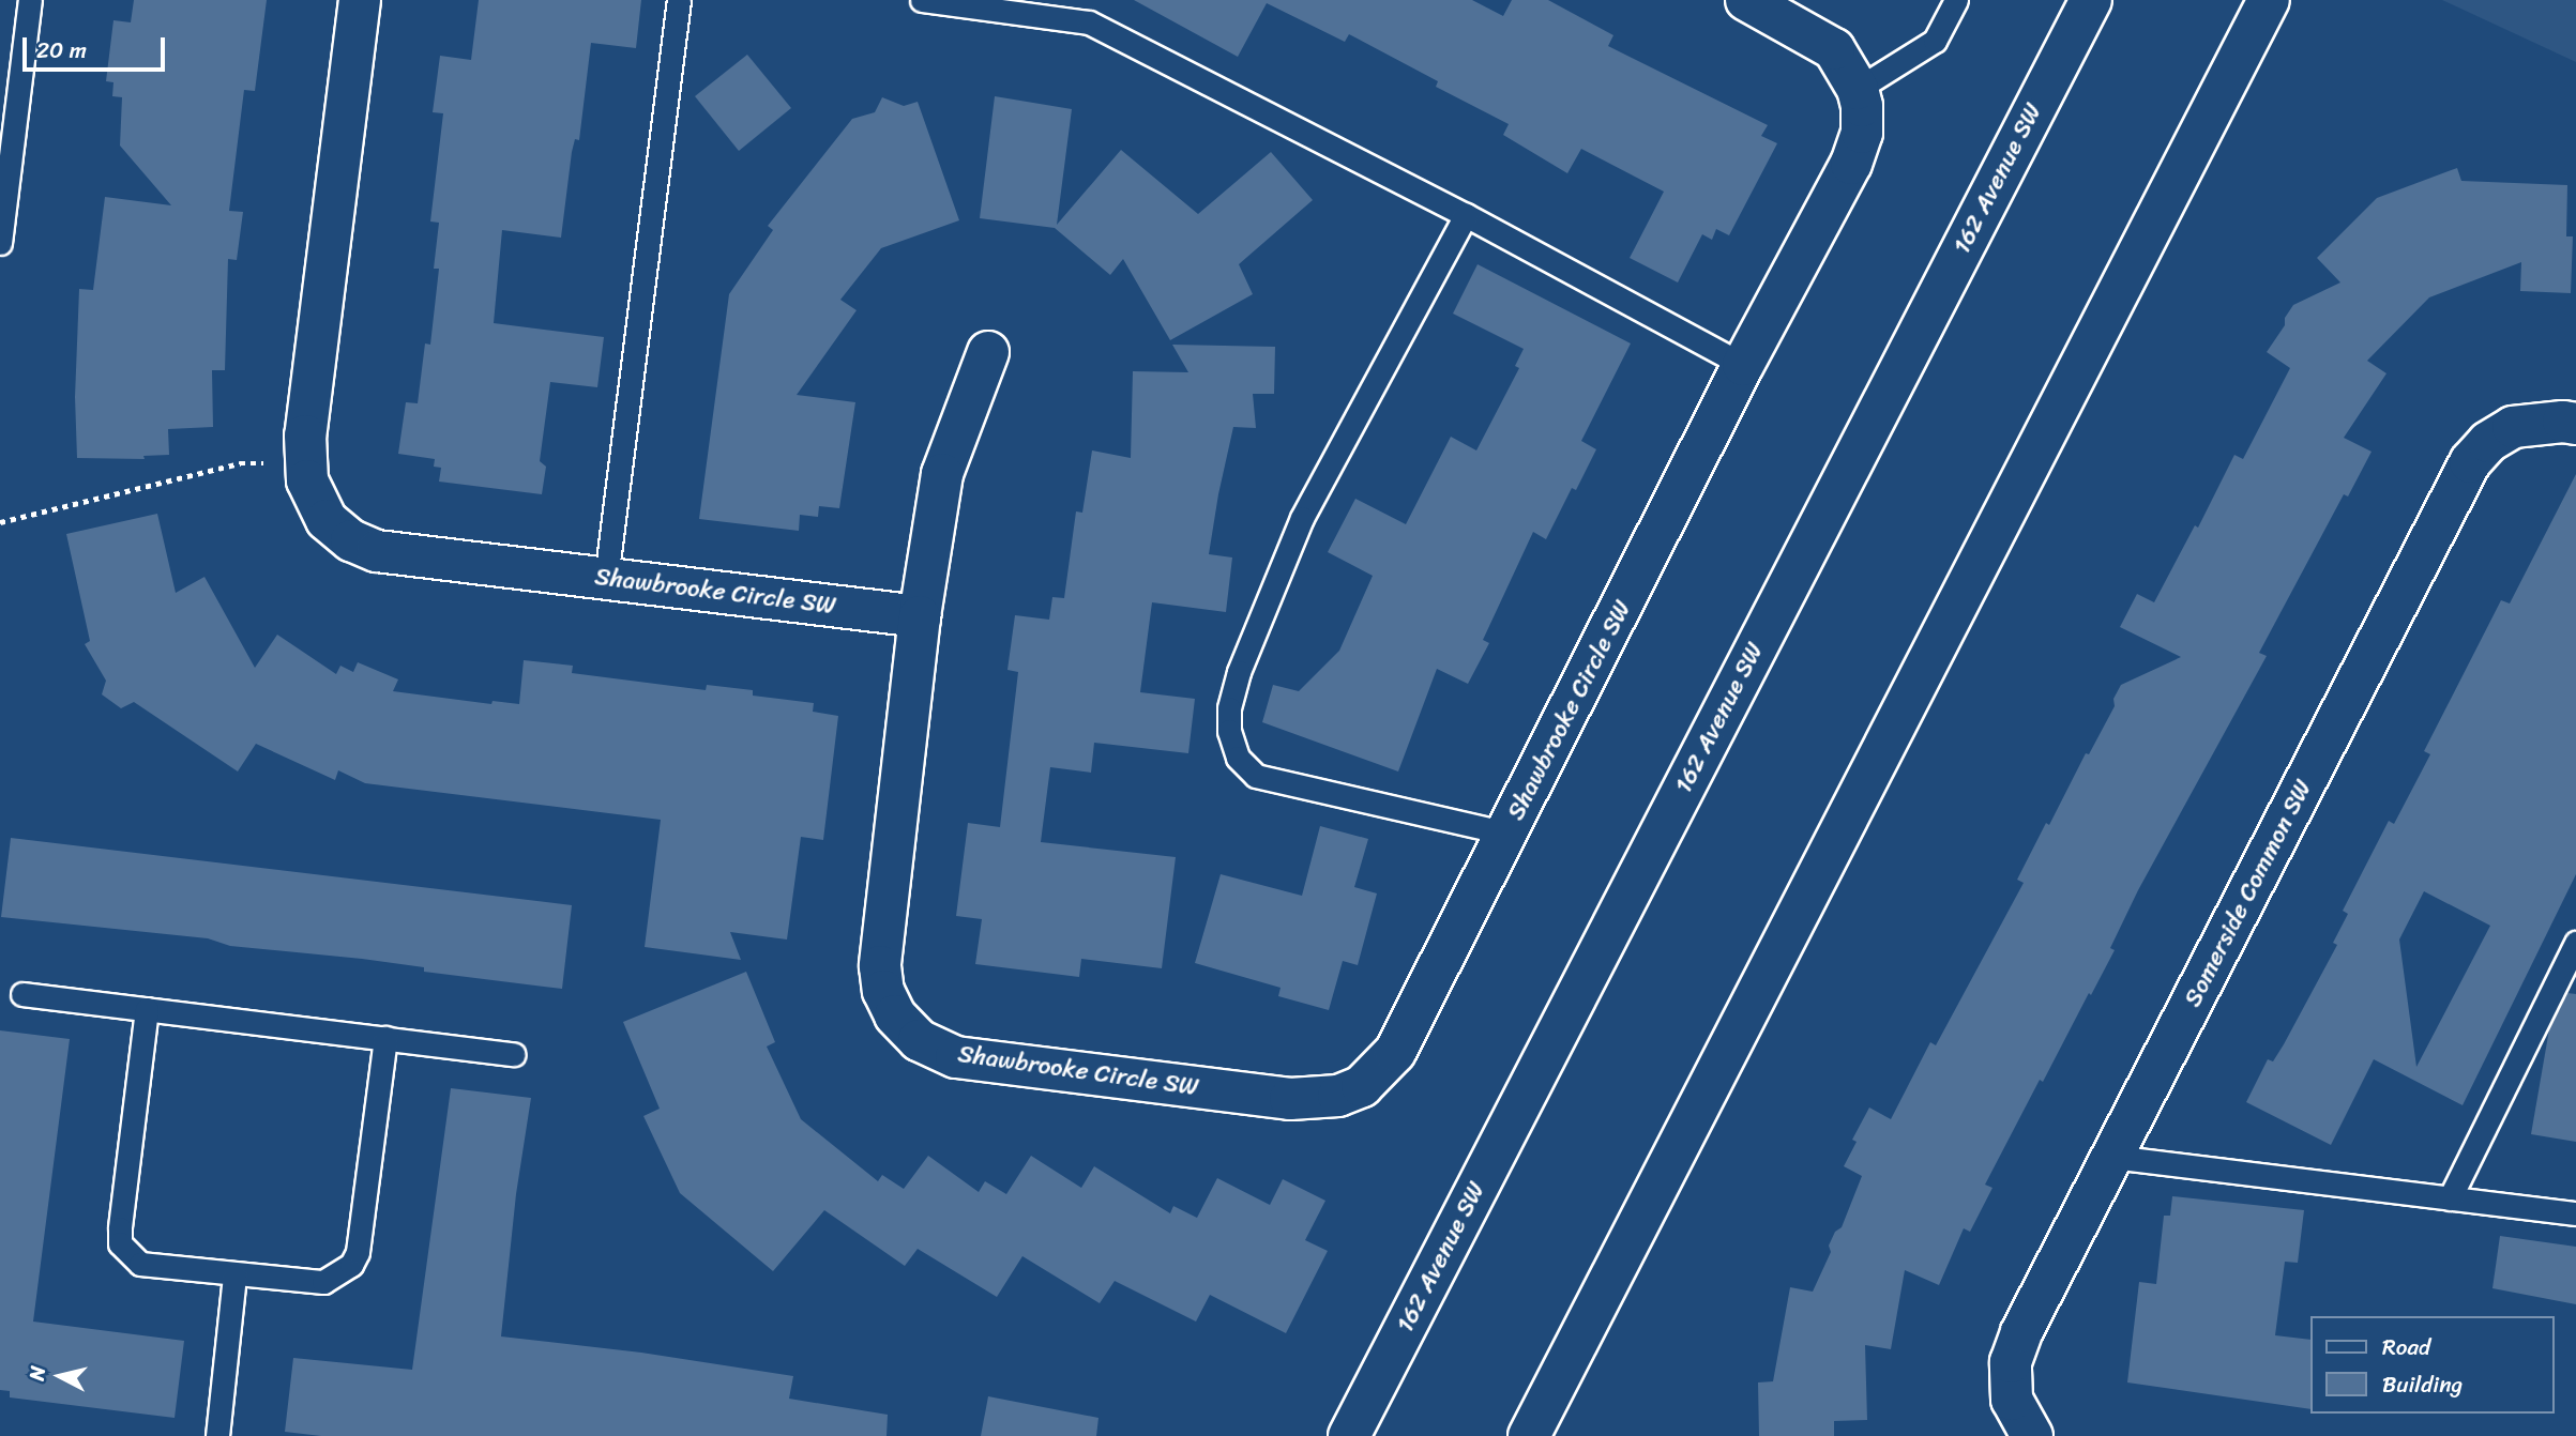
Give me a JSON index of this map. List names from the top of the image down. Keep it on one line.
{"streets":{"street":["162 Avenue SW","Shawbrooke Circle SW","Somerside Common SW"]},"legend":["Road","Building"],"scale_bar":"20 m","north":"left"}
